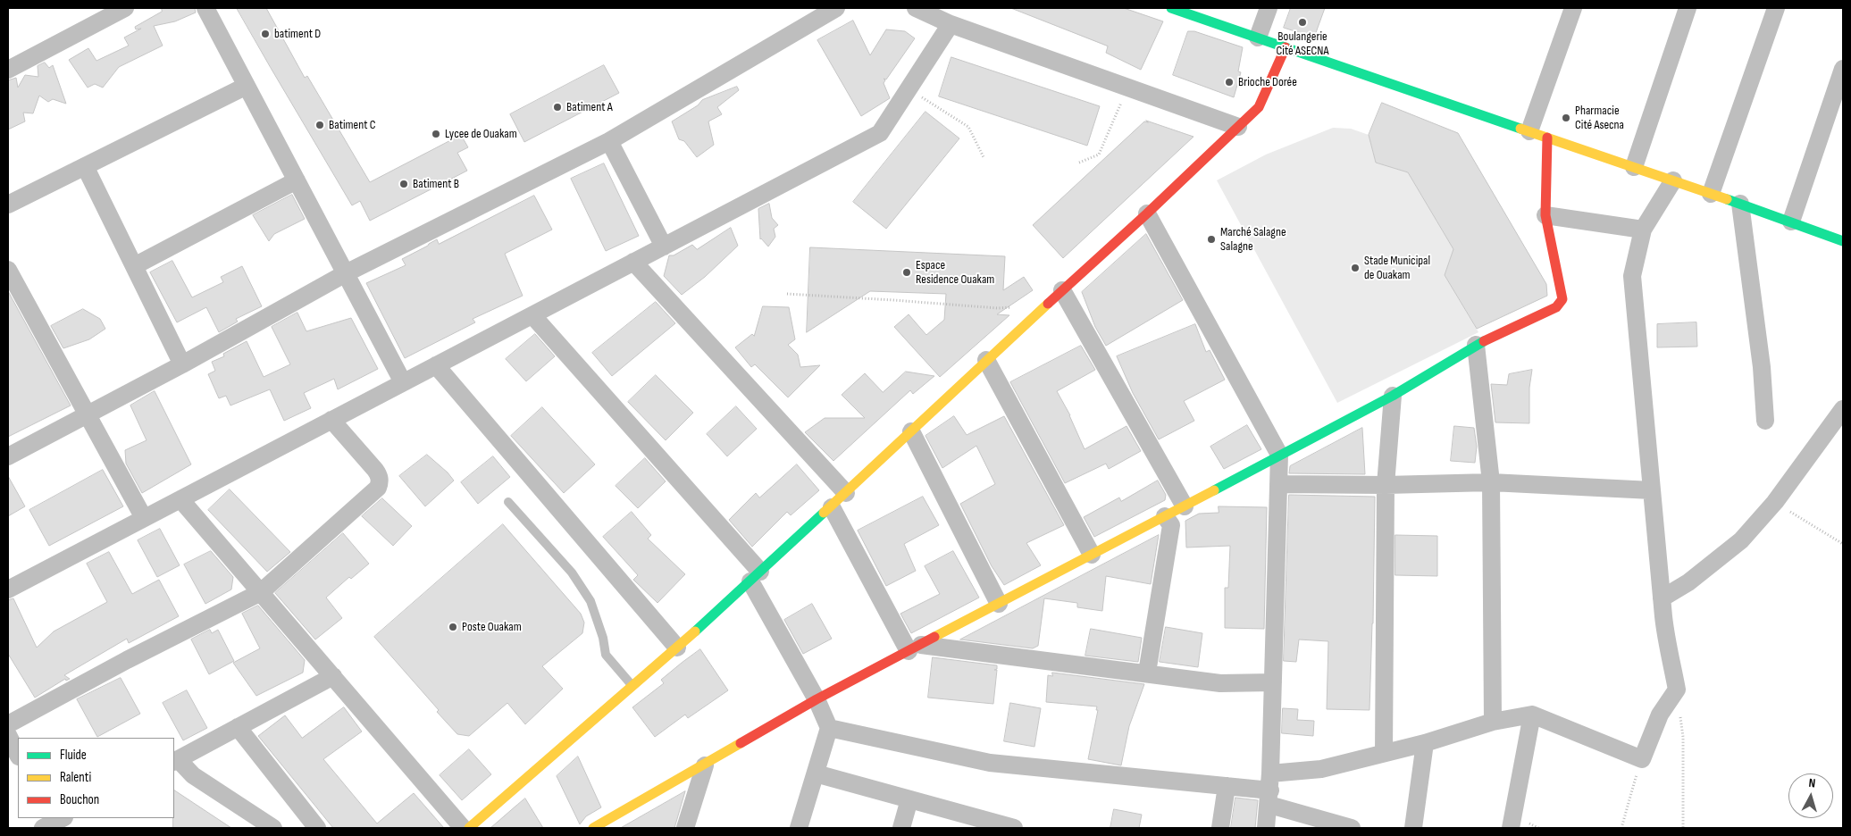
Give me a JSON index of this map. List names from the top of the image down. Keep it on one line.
{"places":["Boulangerie Cité ASECNA","batiment D","Brioche Dorée","Batiment A","Pharmacie Cité Asecna","Batiment C","Lycee de Ouakam","Batiment B","Marché Salagne Salagne","Stade Municipal de Ouakam","Espace Residence Ouakam","Poste Ouakam"],"legend":["Fluide","Ralenti","Bouchon"],"north":"top"}
